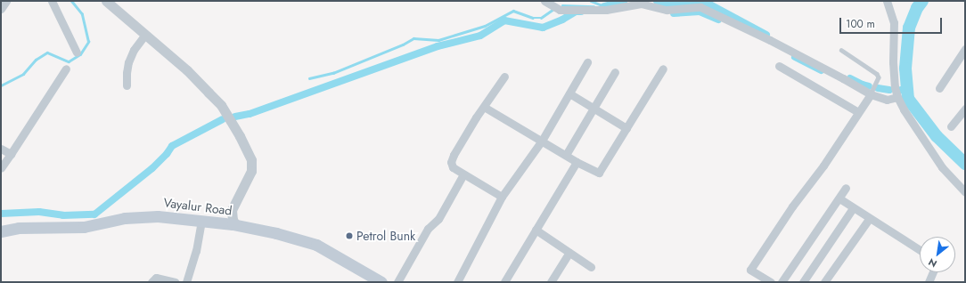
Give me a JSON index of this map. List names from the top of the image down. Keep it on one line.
{"streets":{"main road":["Vayalur Road"]},"places":["Petrol Bunk"],"scale_bar":"100 m","north":"bottom left"}
